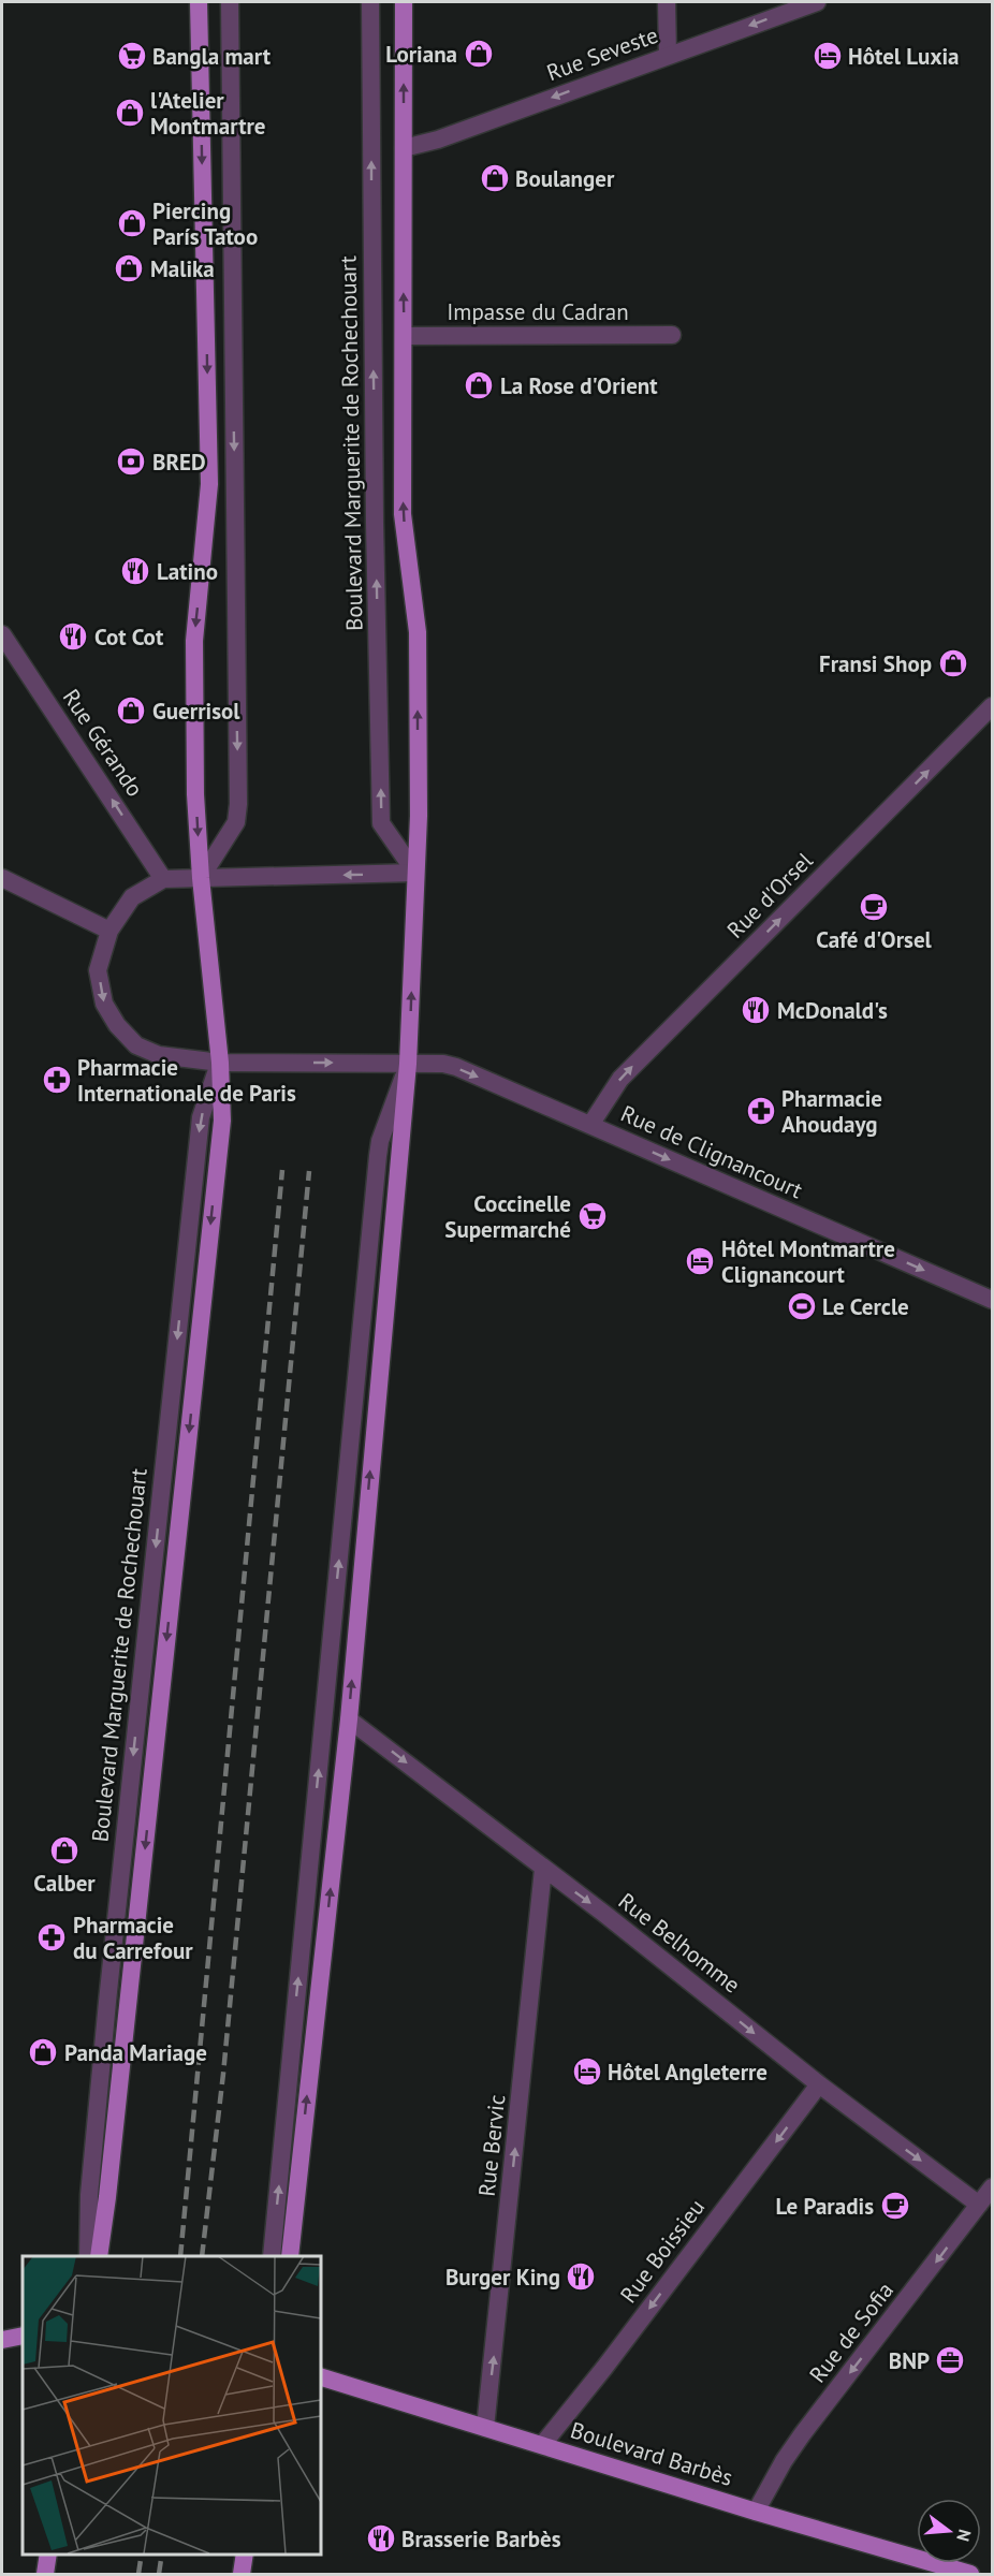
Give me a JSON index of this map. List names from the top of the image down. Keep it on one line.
{"streets":{"main road":["Boulevard Marguerite de Rochechouart","Boulevard Barbès"],"street":["Rue Seveste","Impasse du Cadran","Rue Gérando","Rue d'Orsel","Rue de Clignancourt","Rue Belhomme","Rue Bervic","Rue Boissieu","Rue de Sofia"]},"crossings":[["Rue d'Orsel","Rue de Clignancourt"],["Rue Belhomme","Rue Bervic"],["Rue Belhomme","Rue Boissieu"],["Rue Belhomme","Rue de Sofia"],["Rue Bervic","Boulevard Barbès"],["Rue Boissieu","Boulevard Barbès"],["Rue de Sofia","Boulevard Barbès"]],"one_way":["Rue Seveste","Rue Gérando","Rue d'Orsel","Rue de Clignancourt","Rue Belhomme","Rue Bervic","Rue Boissieu","Rue de Sofia"],"places":{"shop":["Loriana","l'Atelier Montmartre","Boulanger","Piercing París Tatoo","Malika","La Rose d'Orient","Fransi Shop","Guerrisol","Calber","Panda Mariage"],"supermarket":["Bangla mart","Coccinelle Supermarché"],"hotel":["Hôtel Luxia","Hôtel Montmartre Clignancourt","Hôtel Angleterre"],"bank":["BRED"],"restaurant":["Latino","Cot Cot","McDonald's","Burger King","Brasserie Barbès"],"cafe":["Café d'Orsel","Le Paradis"],"pharmacy":["Pharmacie Internationale de Paris","Pharmacie Ahoudayg","Pharmacie du Carrefour"],"sports":["Le Cercle"],"office":["BNP"]},"north":"right"}
